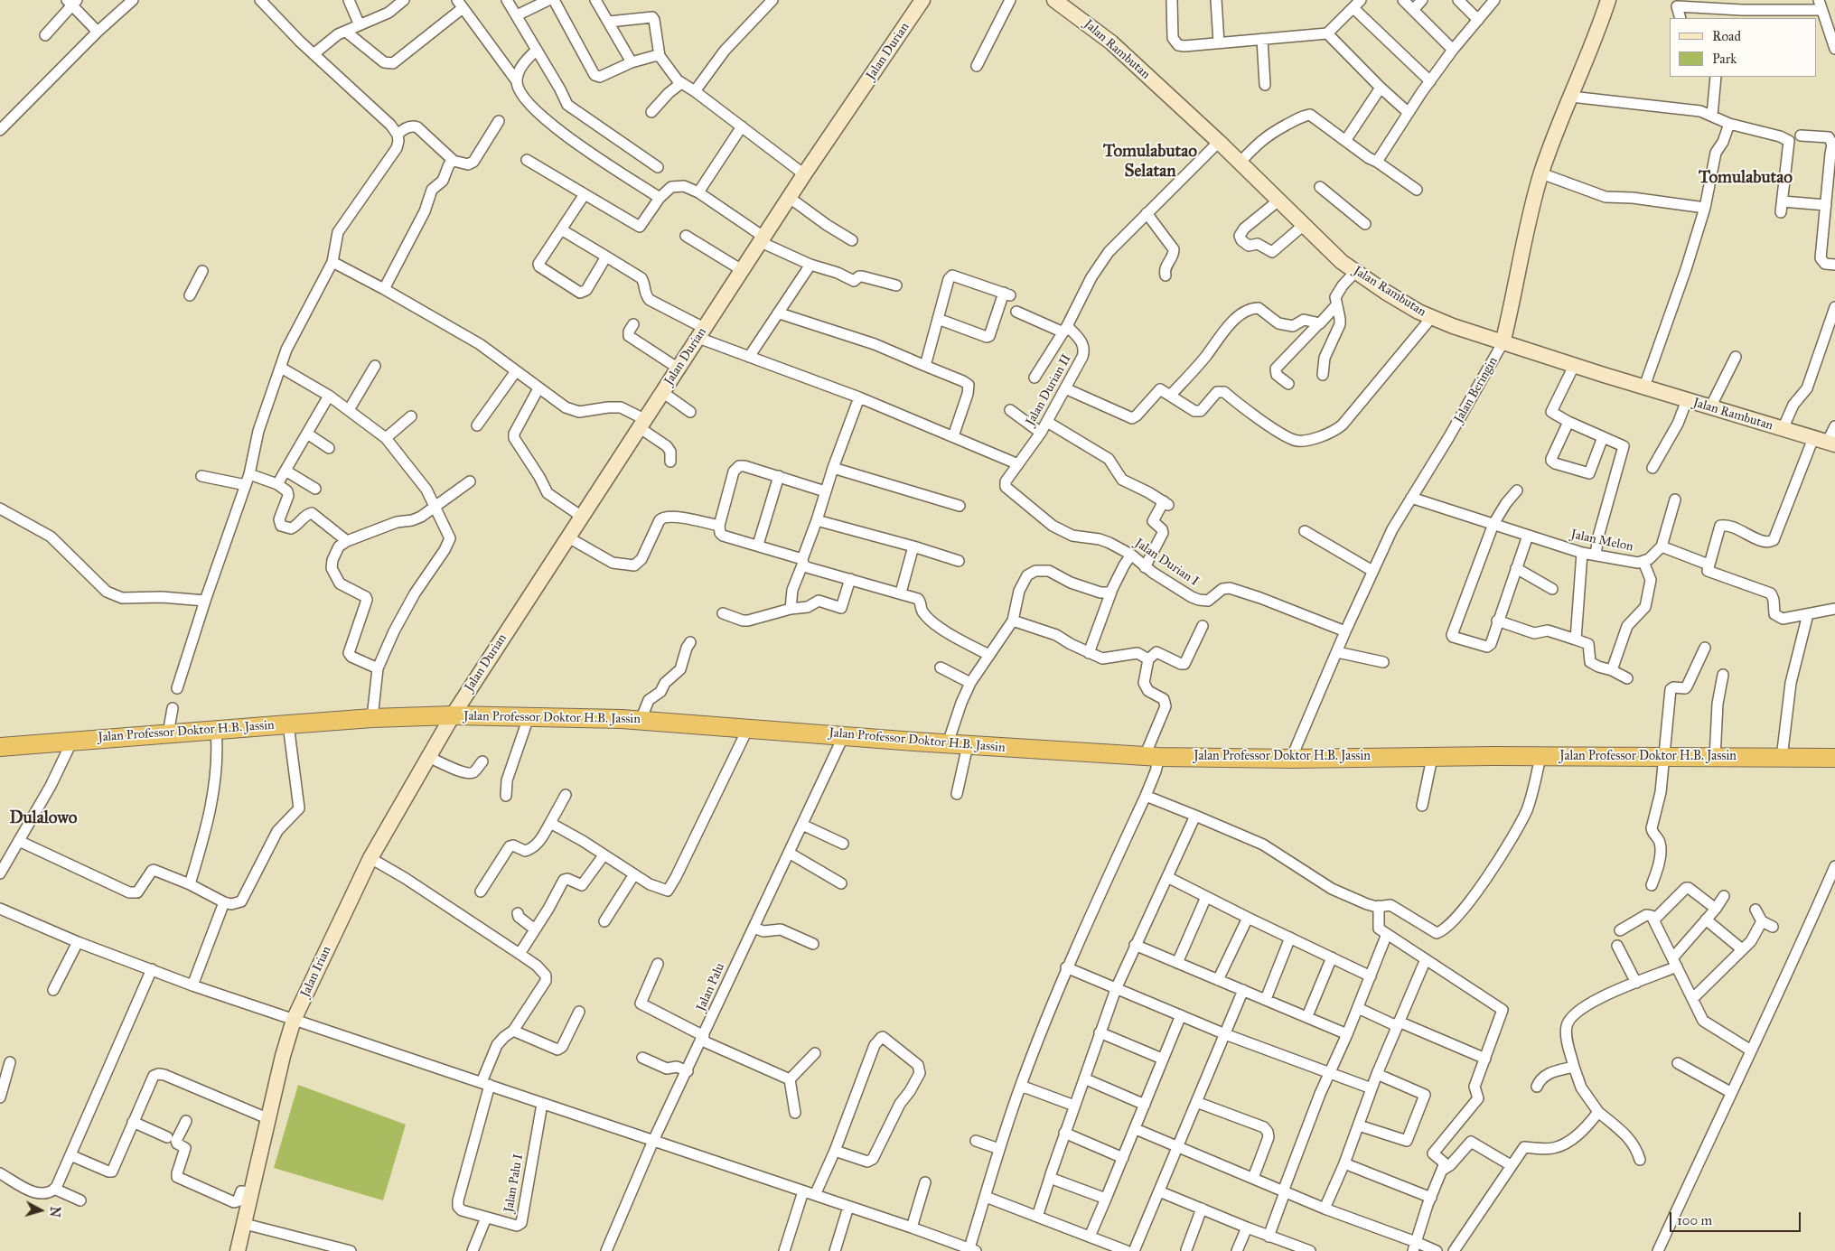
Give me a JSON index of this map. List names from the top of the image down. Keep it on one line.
{"streets":{"highway":["Jalan Professor Doktor H.B. Jassin"],"street":["Jalan Rambutan","Jalan Durian","Jalan Durian II","Jalan Beringin","Jalan Melon","Jalan Durian I","Jalan Irian","Jalan Palu","Jalan Palu I"]},"crossings":[["Jalan Rambutan","Jalan Beringin"],["Jalan Durian","Jalan Professor Doktor H.B. Jassin"],["Jalan Durian","Jalan Irian"],["Jalan Durian II","Jalan Durian I"],["Jalan Beringin","Jalan Melon"],["Jalan Beringin","Jalan Durian I"],["Jalan Beringin","Jalan Professor Doktor H.B. Jassin"],["Jalan Professor Doktor H.B. Jassin","Jalan Irian"],["Jalan Professor Doktor H.B. Jassin","Jalan Palu"]],"districts":["Tomulabutao Selatan","Tomulabutao","Dulalowo"],"legend":["Road","Park"],"scale_bar":"100 m","north":"right"}
